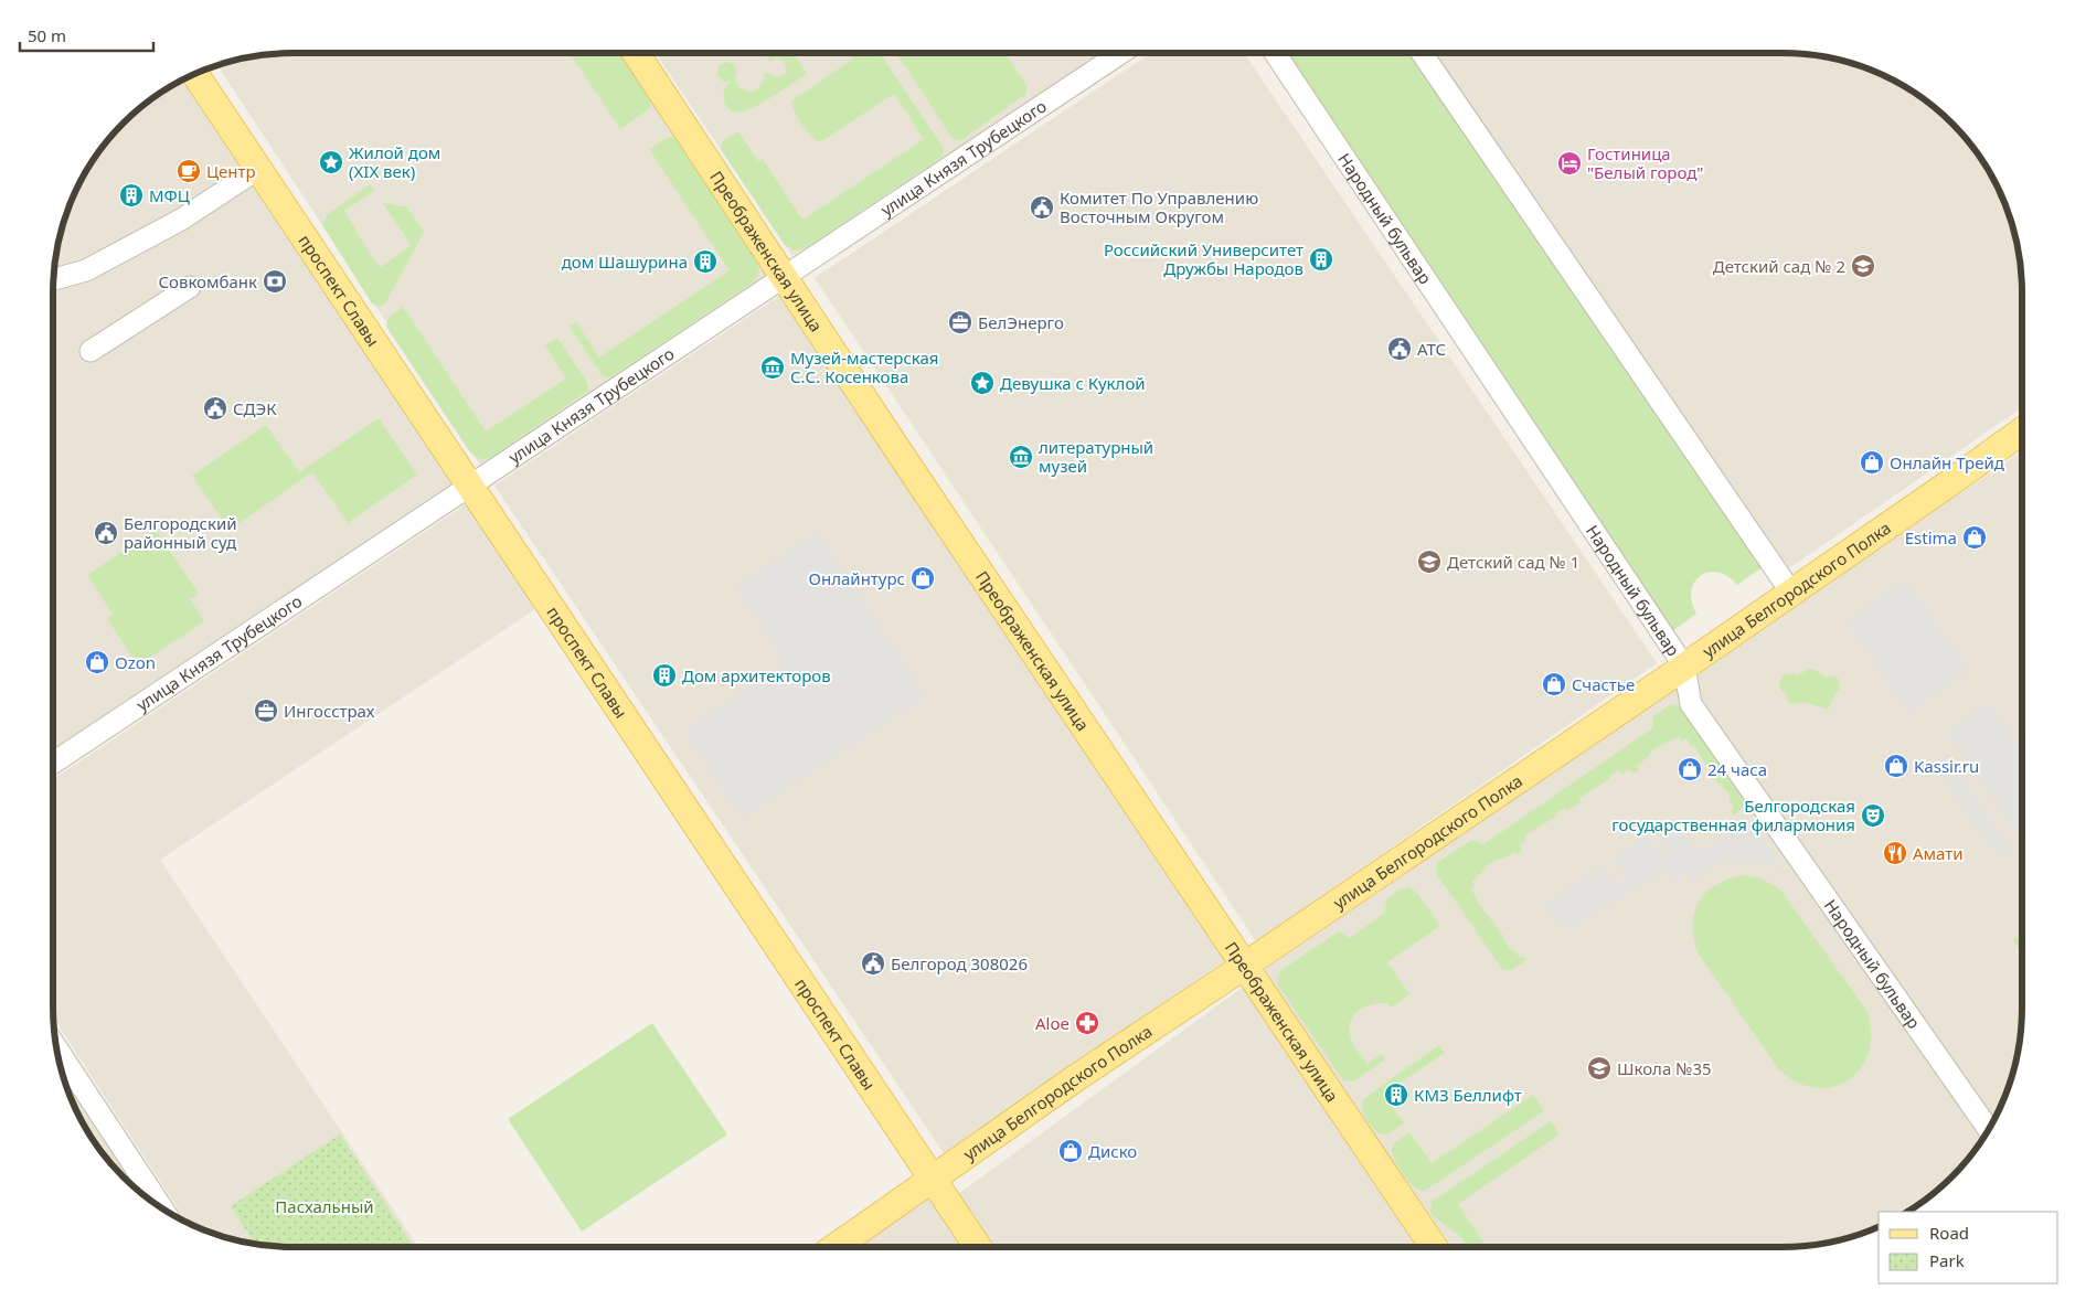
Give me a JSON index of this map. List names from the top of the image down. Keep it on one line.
{"streets":{"main road":["Преображенская улица","проспект Славы","улица Белгородского Полка"],"street":["улица Князя Трубецкого","Народный бульвар"]},"crossings":[["улица Князя Трубецкого","Преображенская улица"],["улица Князя Трубецкого","проспект Славы"],["Народный бульвар","улица Белгородского Полка"],["Преображенская улица","улица Белгородского Полка"],["проспект Славы","улица Белгородского Полка"]],"parks":["Пасхальный"],"places":{"place":["Жилой дом (XIX век)","Девушка с Куклой"],"hotel":["Гостиница \"Белый город\""],"cafe":["Центр"],"building":["МФЦ","Российский Университет Дружбы Народов","дом Шашурина","Дом архитекторов","КМЗ Беллифт"],"public building":["Комитет По Управлению Восточным Округом","АТС","СДЭК","Белгородский районный суд","Белгород 308026"],"school or university":["Детский сад № 2","Детский сад № 1","Школа №35"],"bank":["Совкомбанк"],"office":["БелЭнерго","Ингосстрах"],"museum":["Музей-мастерская С.С. Косенкова","литературный музей"],"shop":["Онлайн Трейд","Estima","Онлайнтурс","Ozon","Счастье","Kassir.ru","24 часа","Диско"],"theatre":["Белгородская государственная филармония"],"restaurant":["Амати"],"pharmacy":["Aloe"]},"legend":["Road","Park"],"scale_bar":"50 m"}
